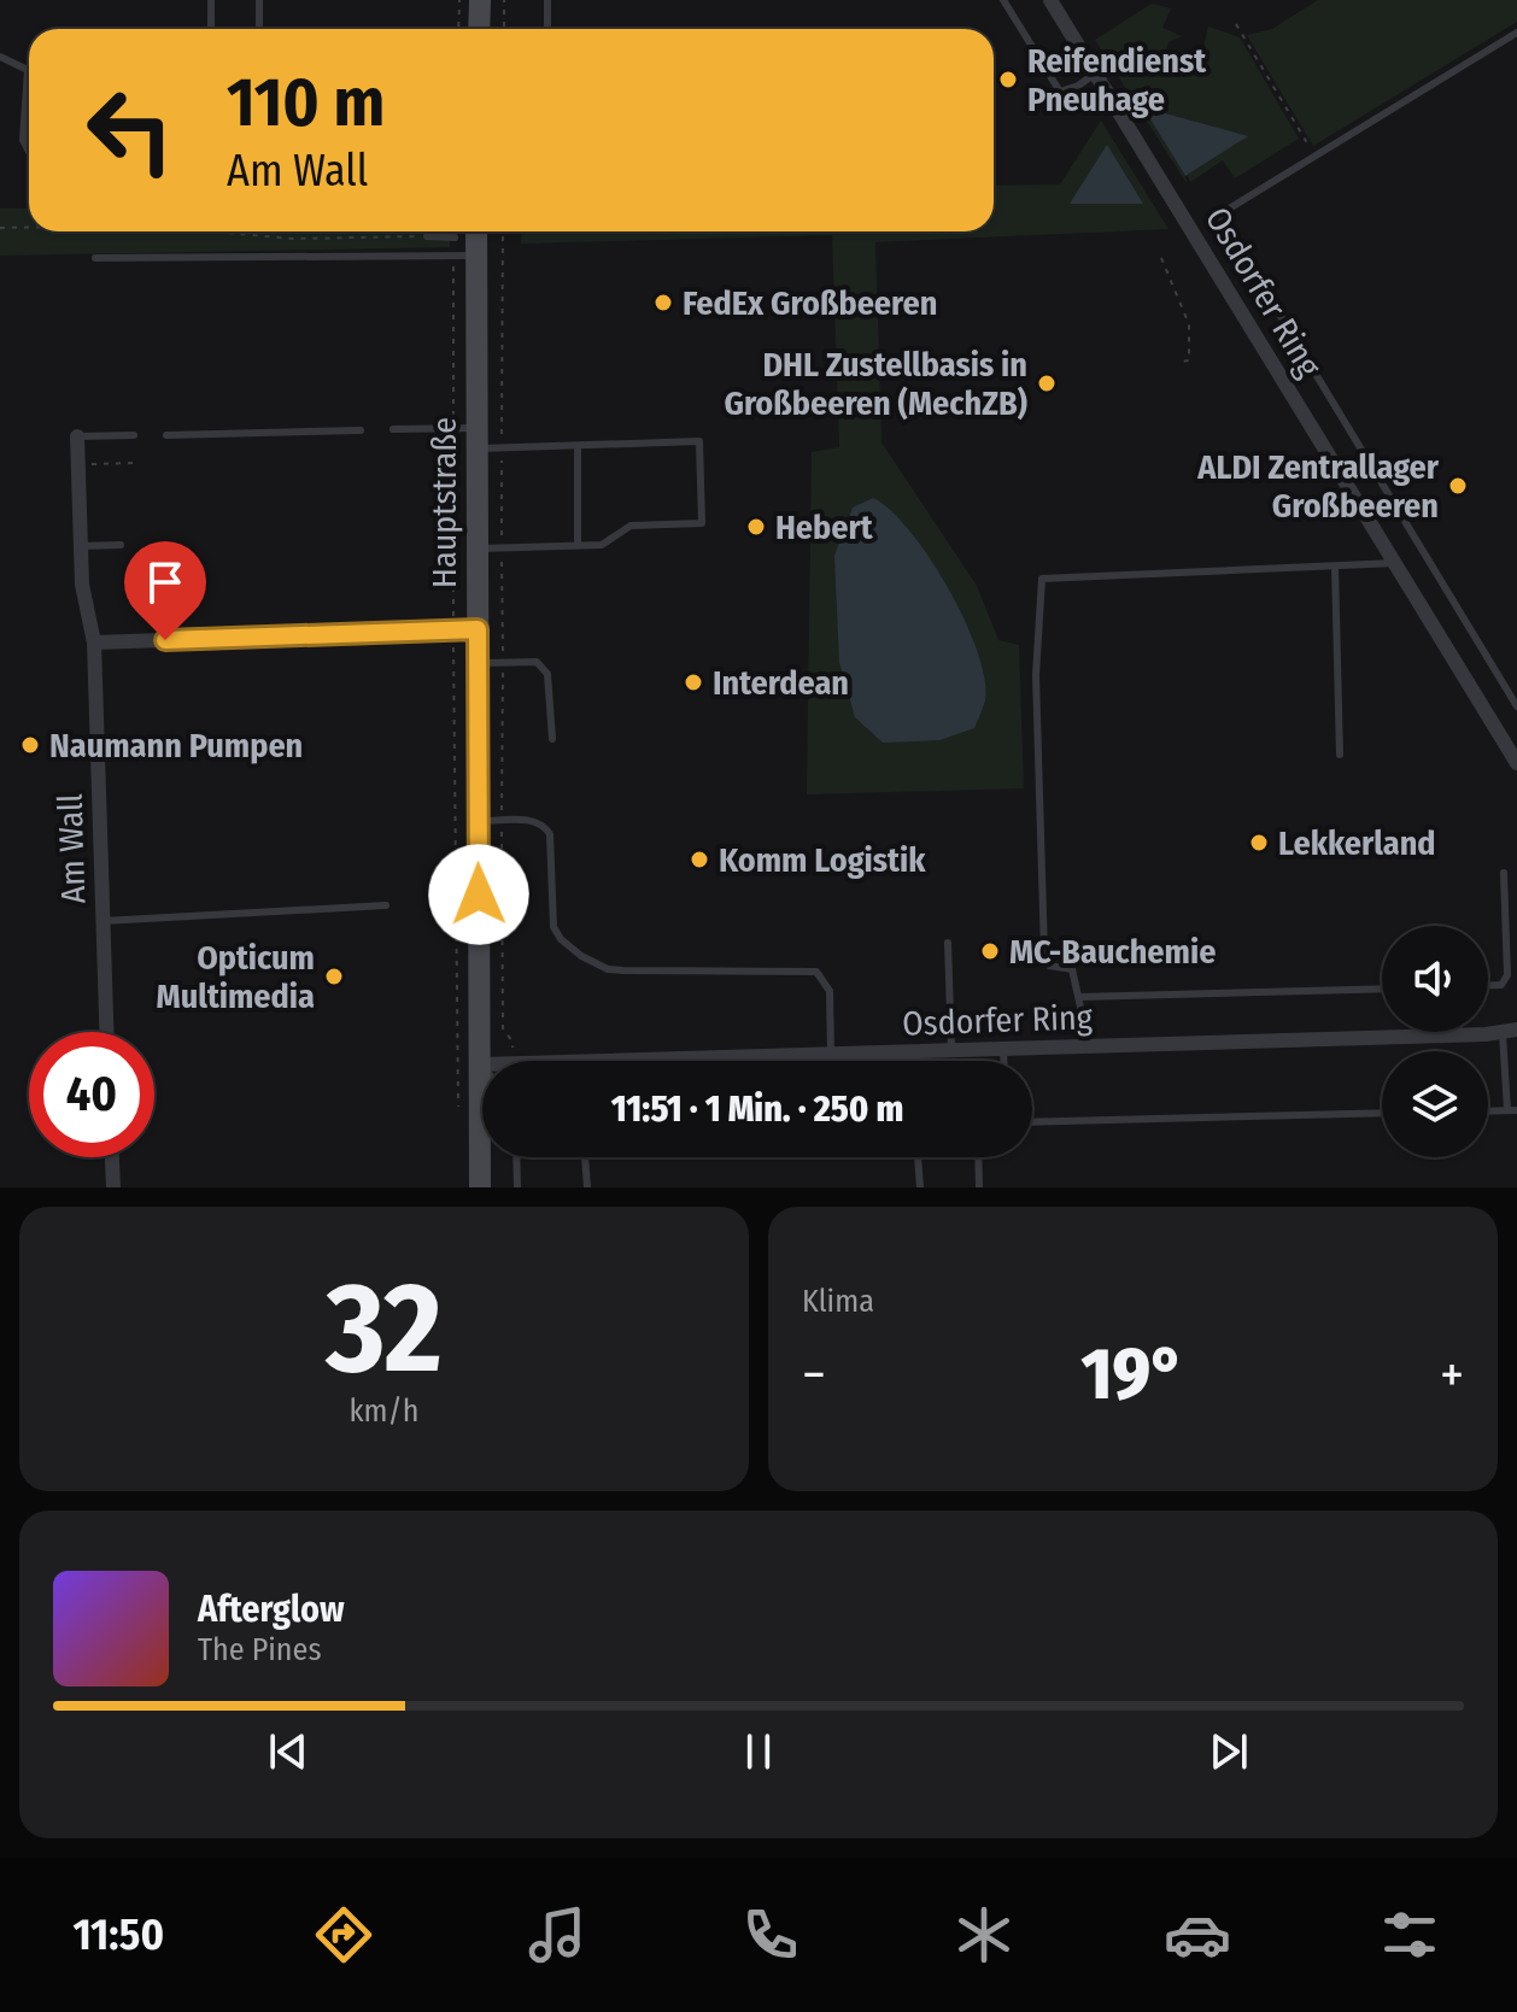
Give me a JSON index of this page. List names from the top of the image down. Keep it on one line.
{"streets":{"street":["Osdorfer Ring","Hauptstraße","Am Wall"]},"crossings":[["Osdorfer Ring","Hauptstraße"]],"places":["Reifendienst Pneuhage","FedEx Großbeeren","DHL Zustellbasis in Großbeeren (MechZB)","ALDI Zentrallager Großbeeren","Hebert","Interdean","Naumann Pumpen","Lekkerland","Komm Logistik","MC-Bauchemie","Opticum Multimedia"],"page":{"turn":["110 m","Am Wall"],"limit":"40","trip":"11:51 · 1 Min. · 250 m","tile":[["32","km/h"],"Klima"],"heat":["−","19°","+"],"song":["Afterglow","The Pines"],"tabs":"11:50"}}
